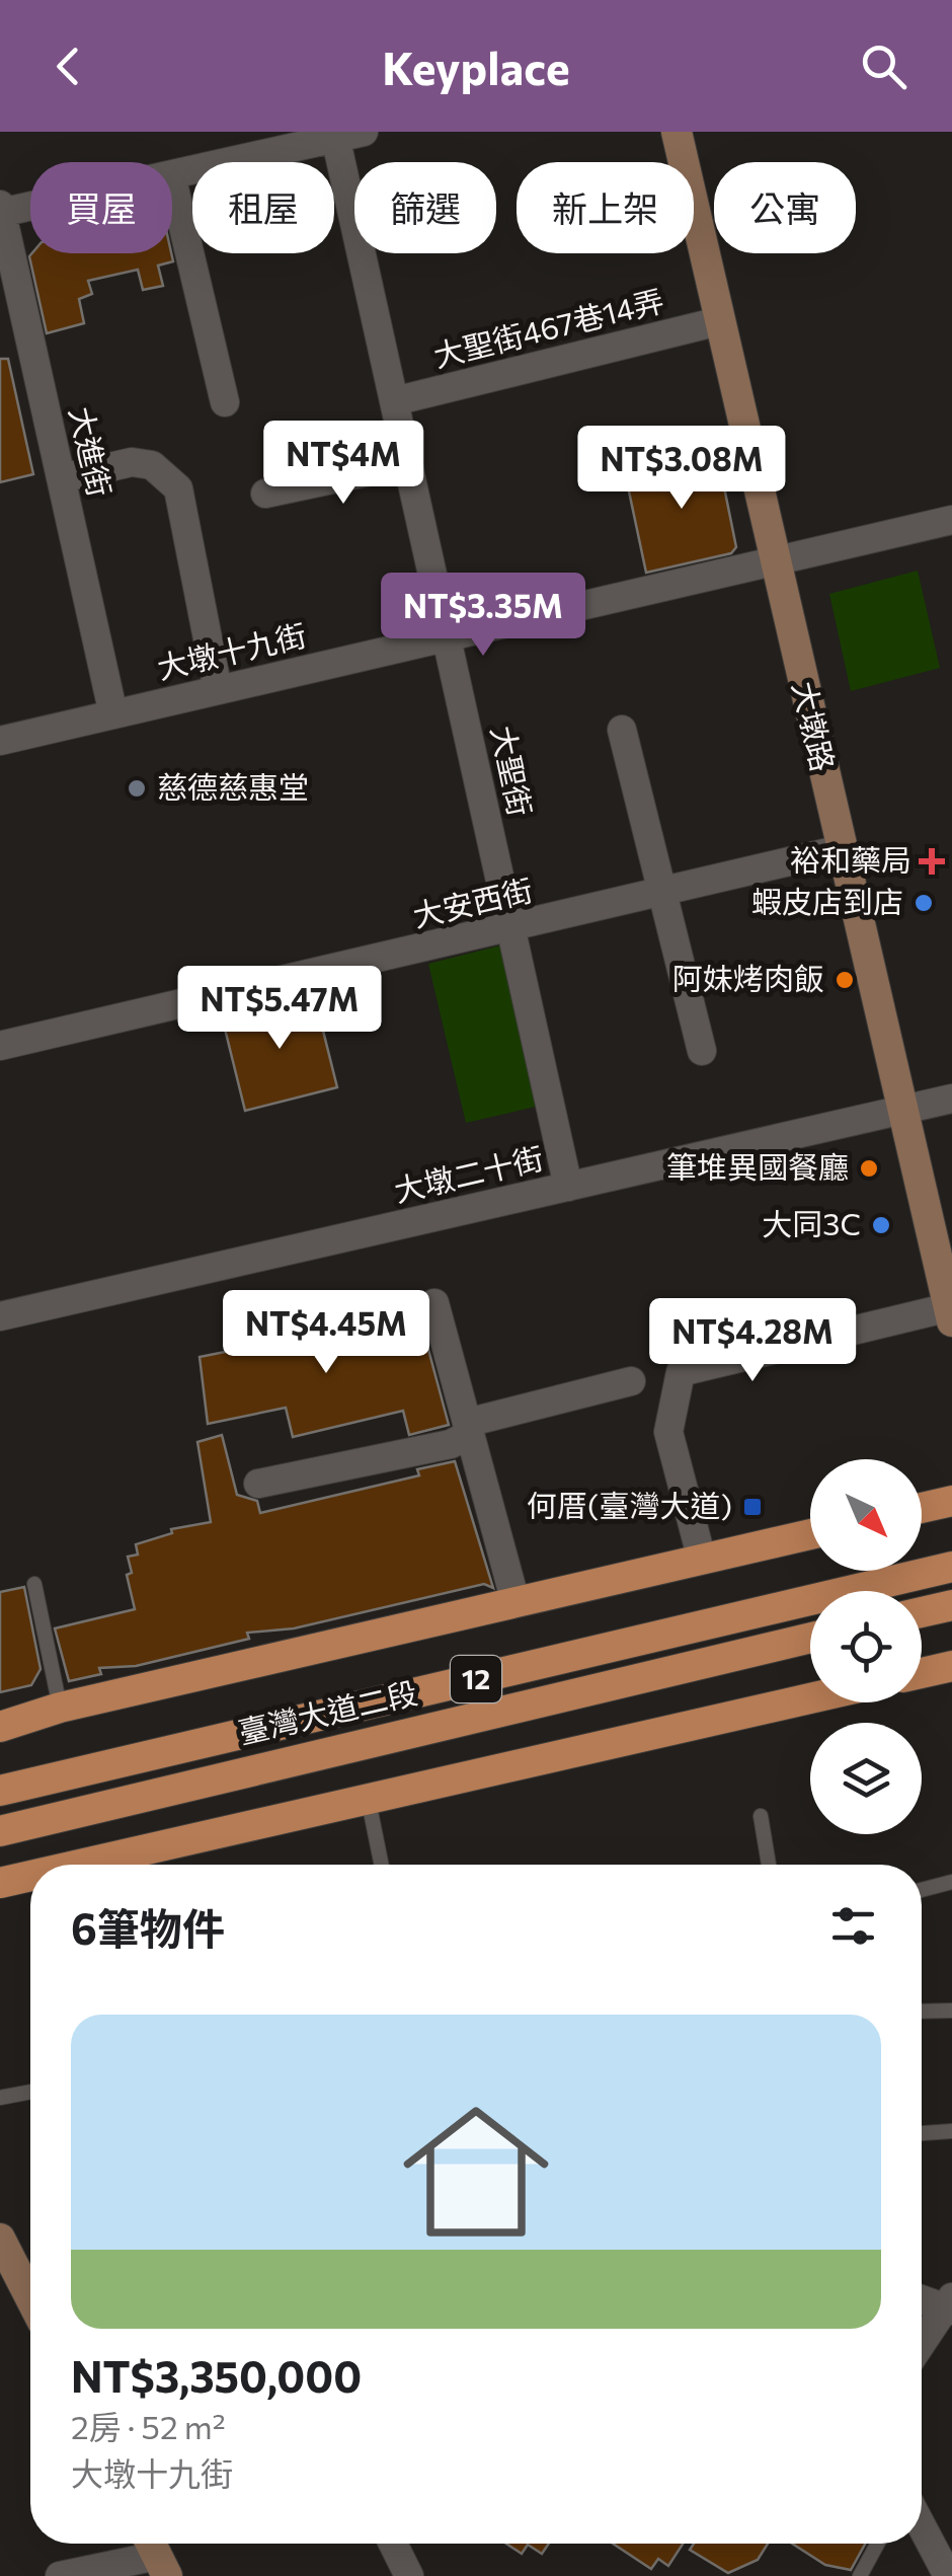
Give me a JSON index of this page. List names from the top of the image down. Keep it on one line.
{"streets":{"main road":["12","臺灣大道二段"],"street":["大聖街467巷14弄","大進街","大墩十九街","大墩路","大聖街","大安西街","大墩二十街"]},"crossings":[["大聖街467巷14弄","大墩路"],["大聖街467巷14弄","大聖街"],["大進街","大墩十九街"],["大墩十九街","大墩路"],["大墩十九街","大聖街"],["大墩路","大安西街"],["大墩路","大墩二十街"],["大聖街","大安西街"],["大聖街","大墩二十街"]],"places":{"other":["慈德慈惠堂","蝦皮店到店","阿妹烤肉飯","筆堆異國餐廳","大同3C"],"health":["裕和藥局"],"transit":["何厝(臺灣大道)"]},"north":"bottom right","page":{"header":"Keyplace","chip":["買屋","租屋","篩選","新上架","公寓"],"price":["NT$4M","NT$3.08M","NT$3.35M","NT$5.47M","NT$4.45M","NT$4.28M"],"heading":"6筆物件","list":[{"name":"NT$3,350,000","note":"2房 · 52 m² · 大墩十九街"}]}}
